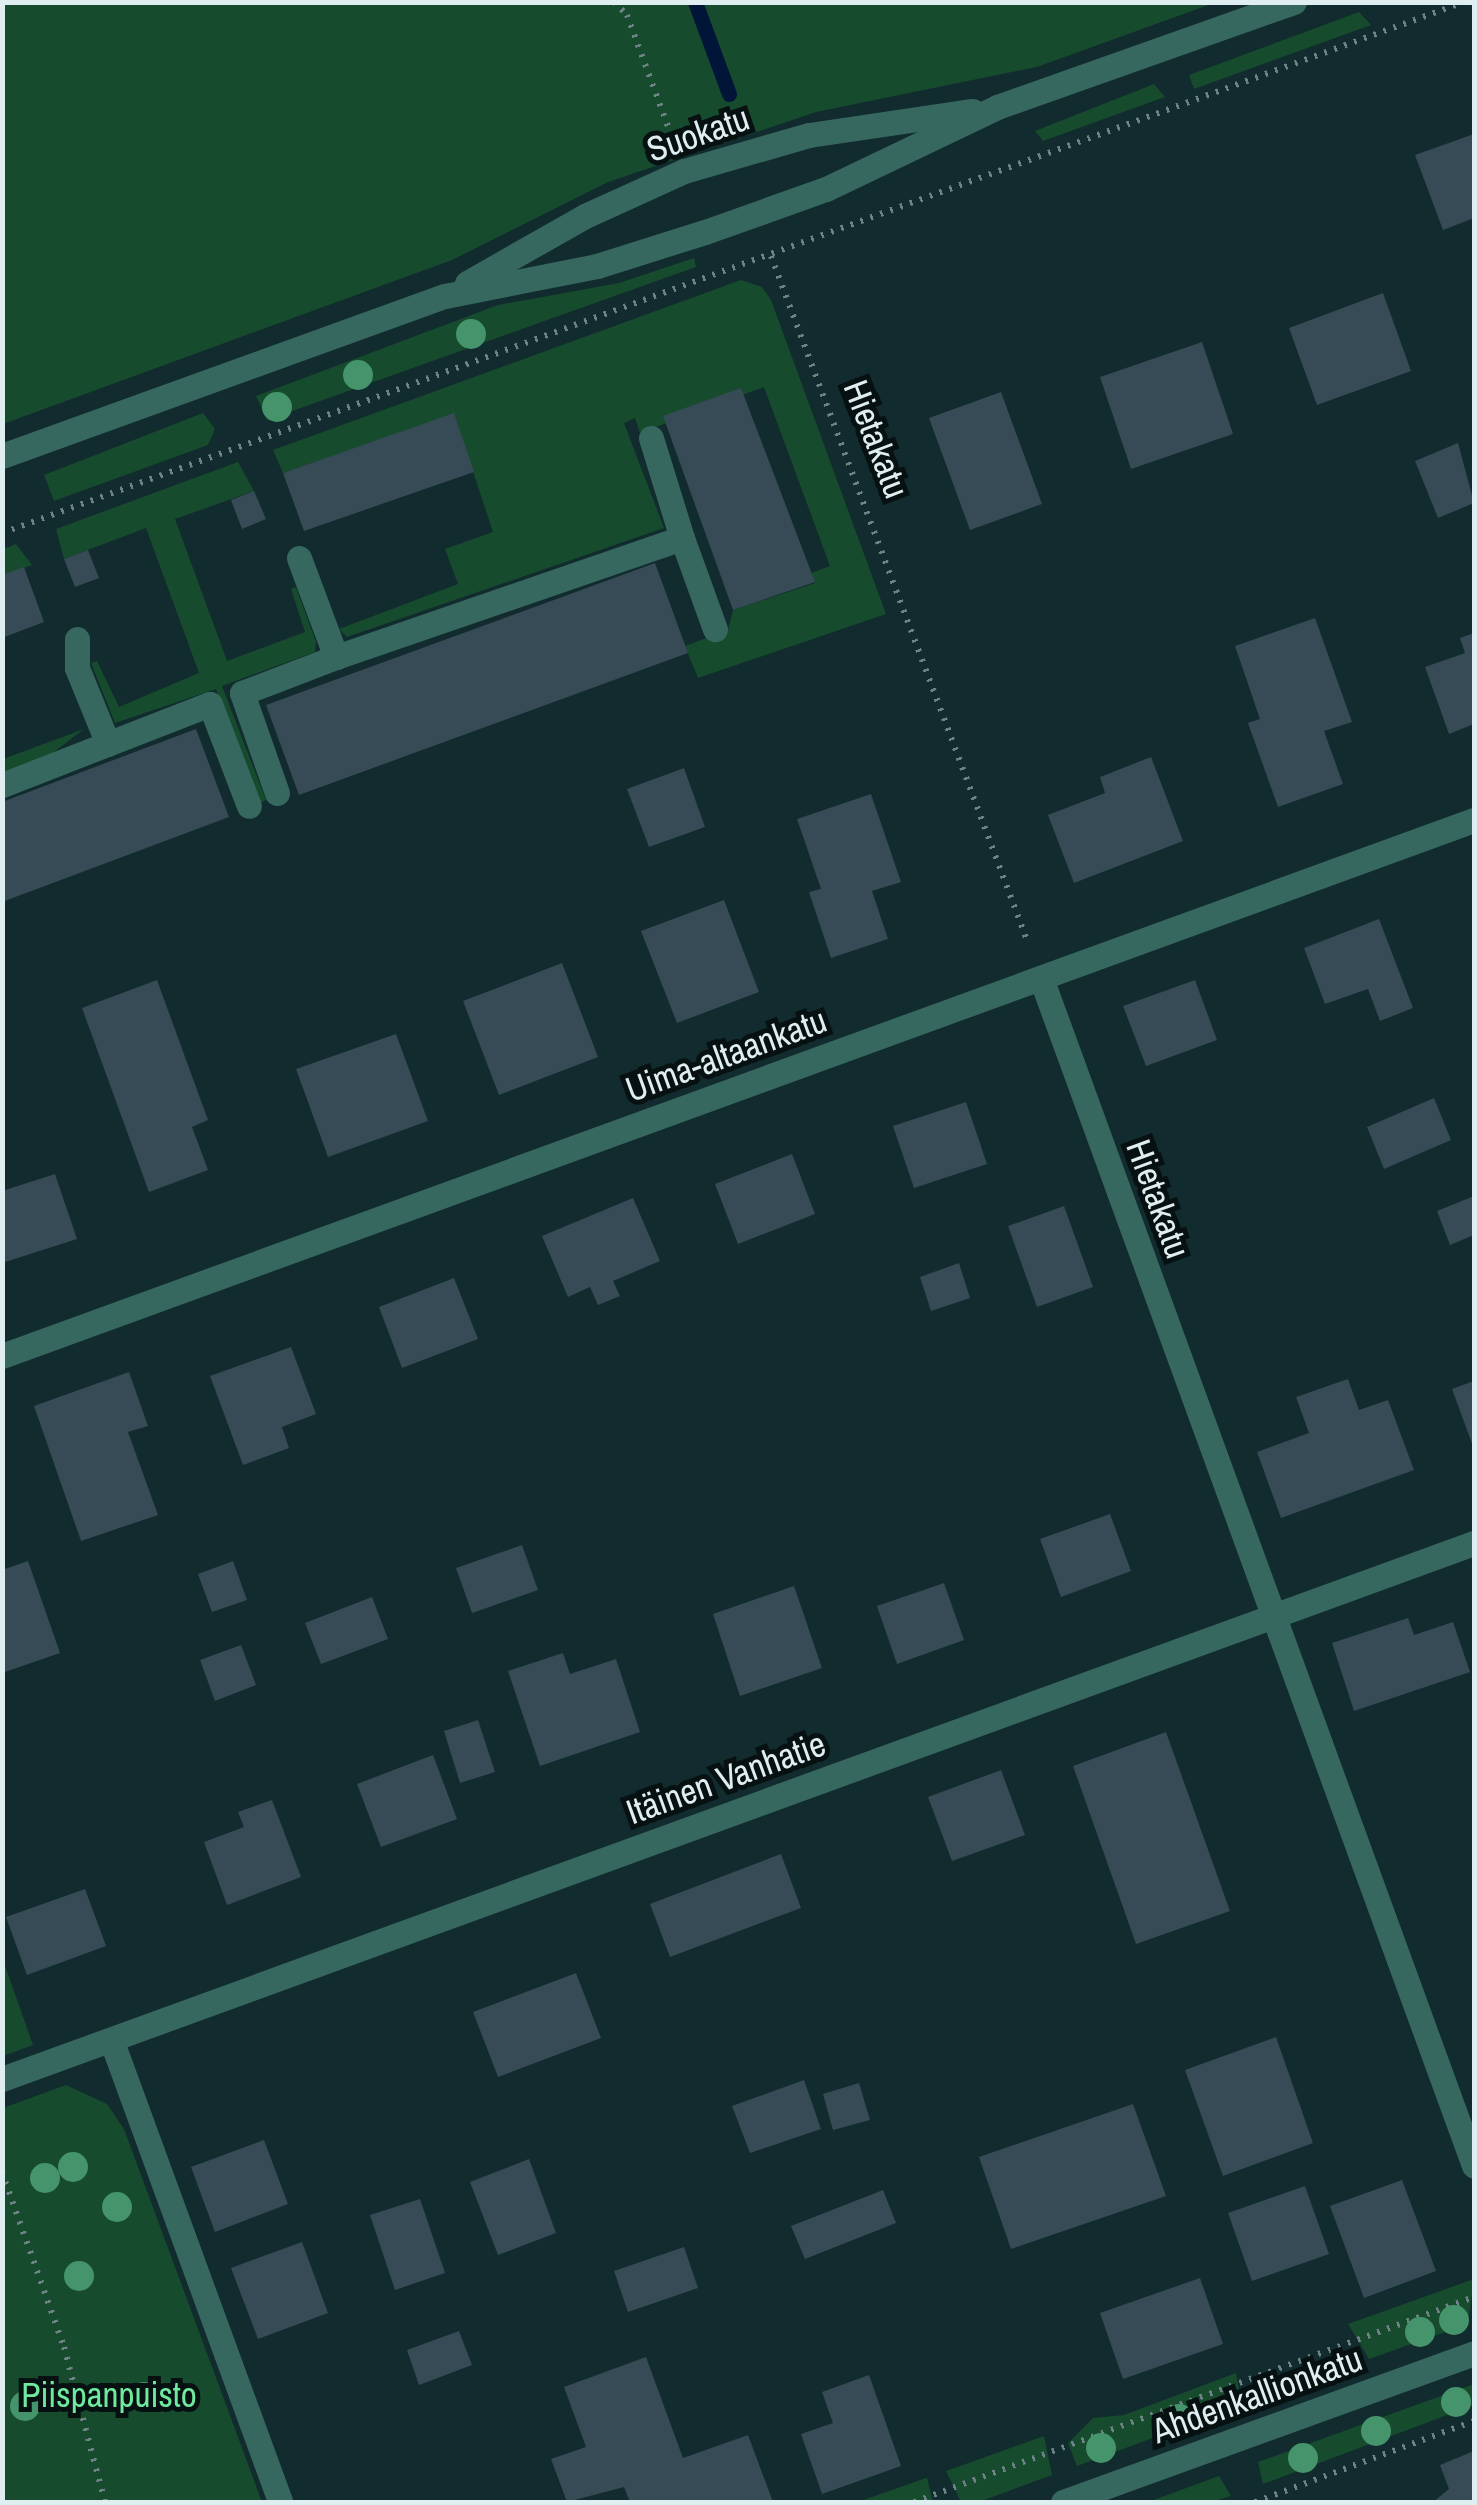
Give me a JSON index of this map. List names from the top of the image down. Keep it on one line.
{"streets":{"street":["Suokatu","Hietakatu","Uima-altaankatu","Itäinen Vanhatie","Ahdenkallionkatu"]},"crossings":[["Hietakatu","Uima-altaankatu"],["Hietakatu","Itäinen Vanhatie"]],"parks":["Piispanpuisto"]}
